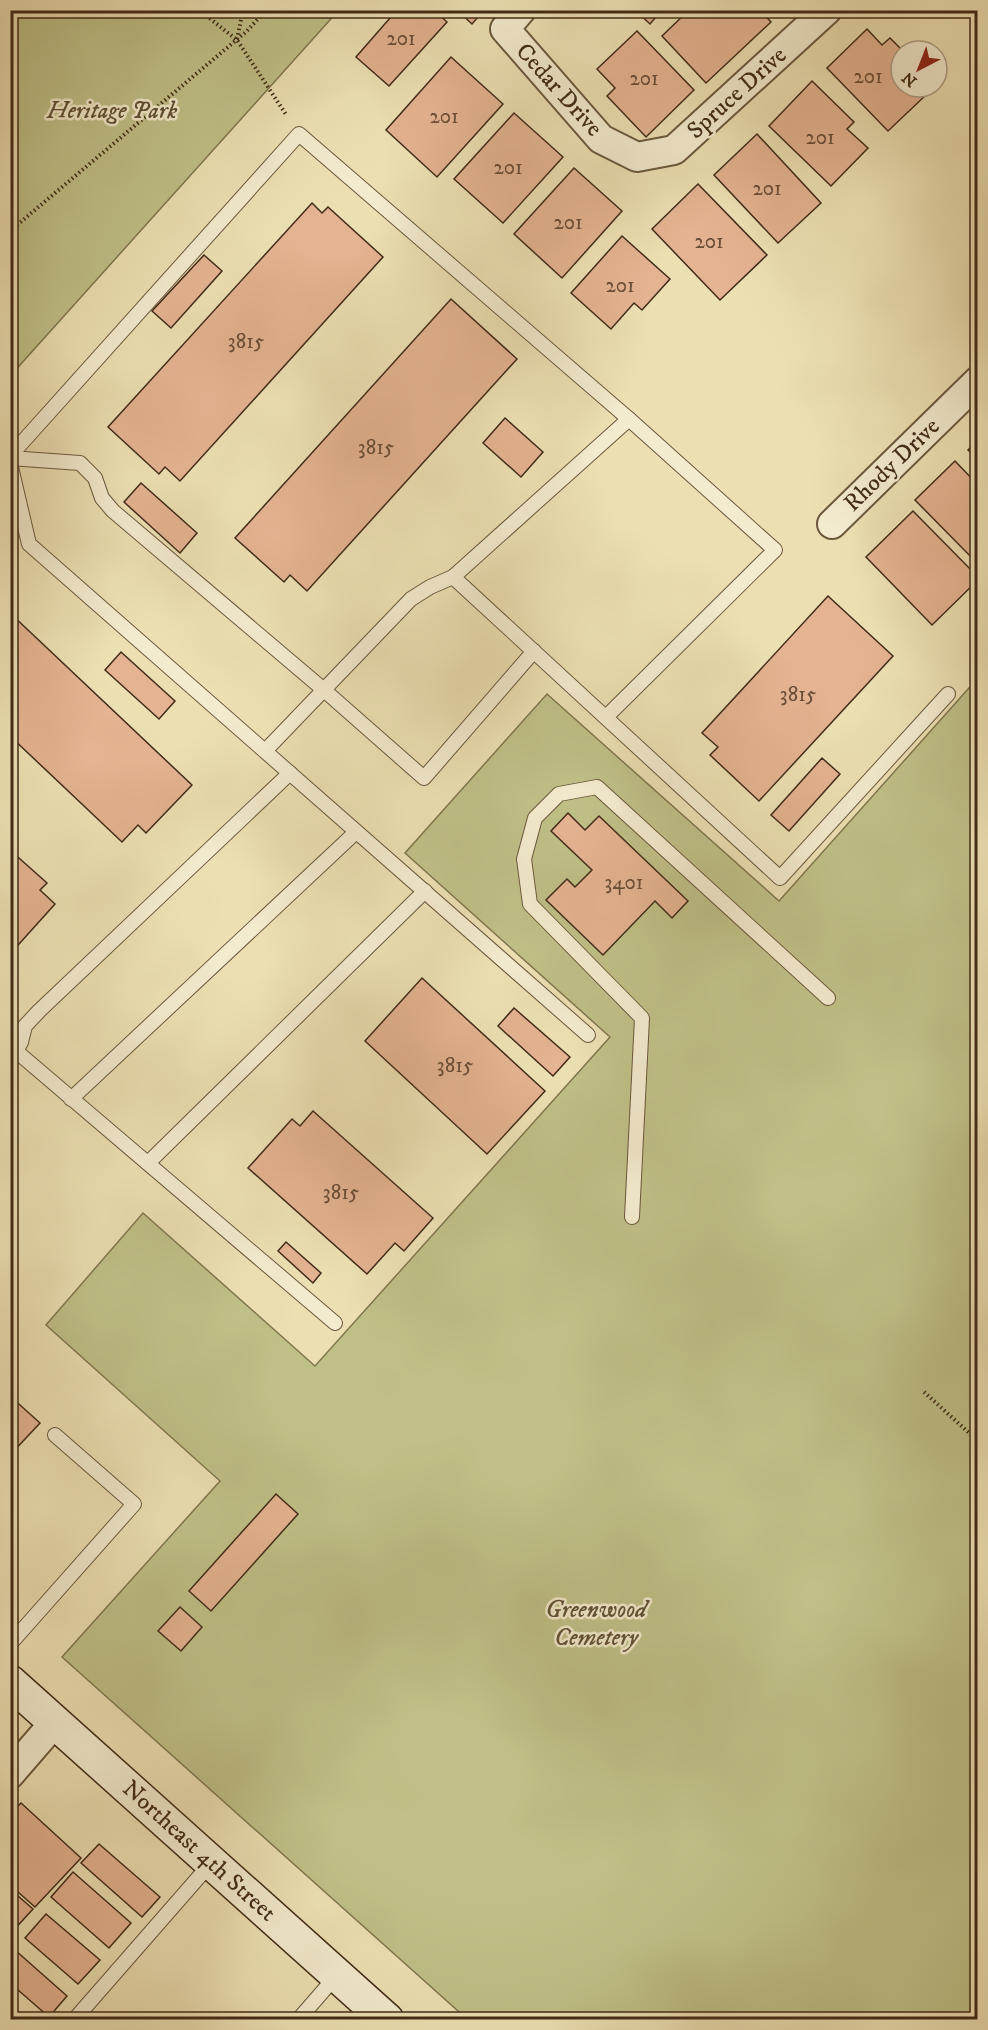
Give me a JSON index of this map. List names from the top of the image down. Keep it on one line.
{"streets":{"main road":["Northeast 4th Street"],"street":["Cedar Drive","Spruce Drive","Rhody Drive"]},"crossings":[["Cedar Drive","Spruce Drive"]],"parks":["Heritage Park","Greenwood Cemetery"],"house_numbers":["201","201","201","201","201","201","201","201","201","201","3815","3815","3815","3401","3815","3815"],"north":"bottom left"}
